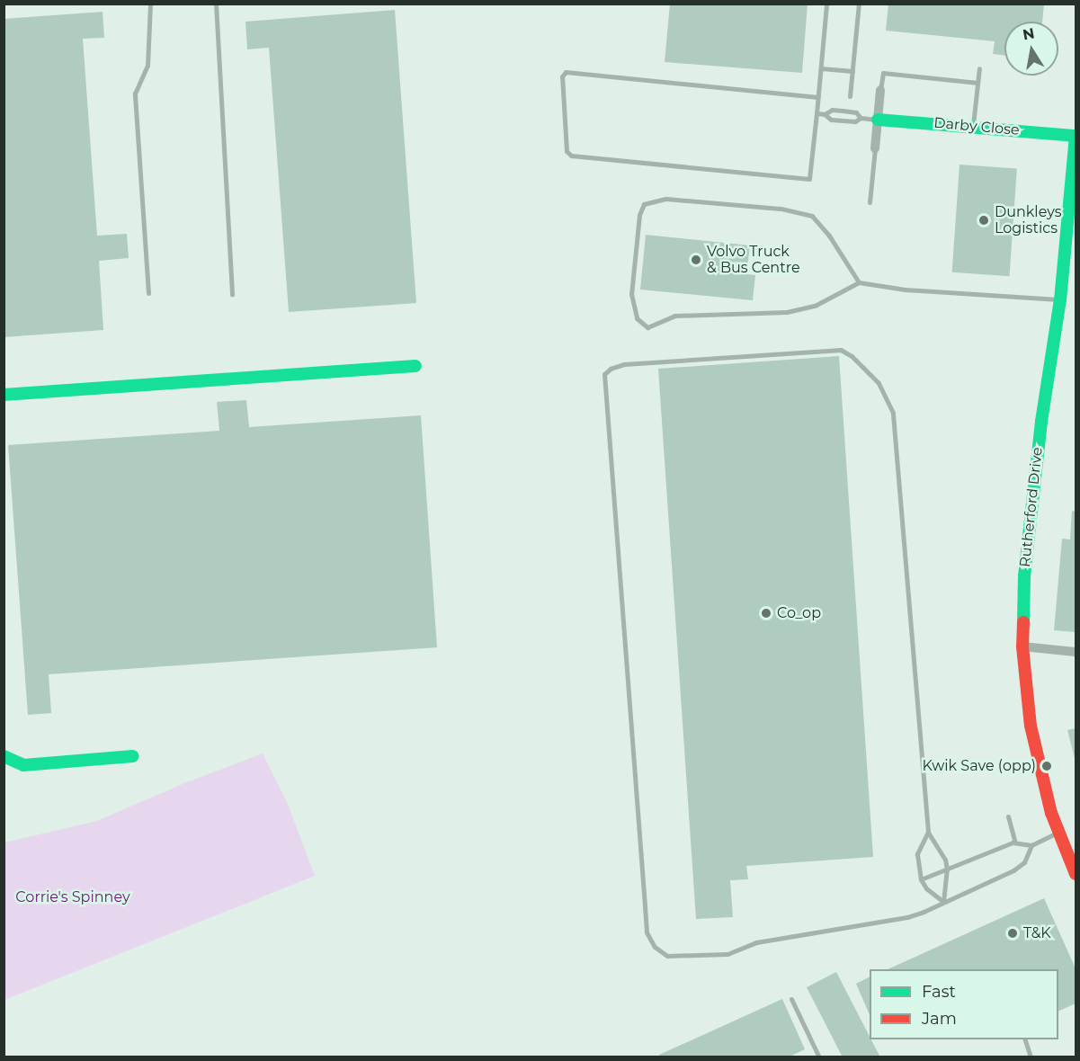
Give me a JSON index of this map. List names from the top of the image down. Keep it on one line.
{"streets":{"street":["Darby Close","Rutherford Drive"]},"crossings":[["Darby Close","Rutherford Drive"]],"parks":["Corrie's Spinney"],"places":["Dunkleys Logistics","Volvo Truck & Bus Centre","Co_op","Kwik Save (opp)","T&K"],"legend":["Fast","Jam"],"north":"top"}
